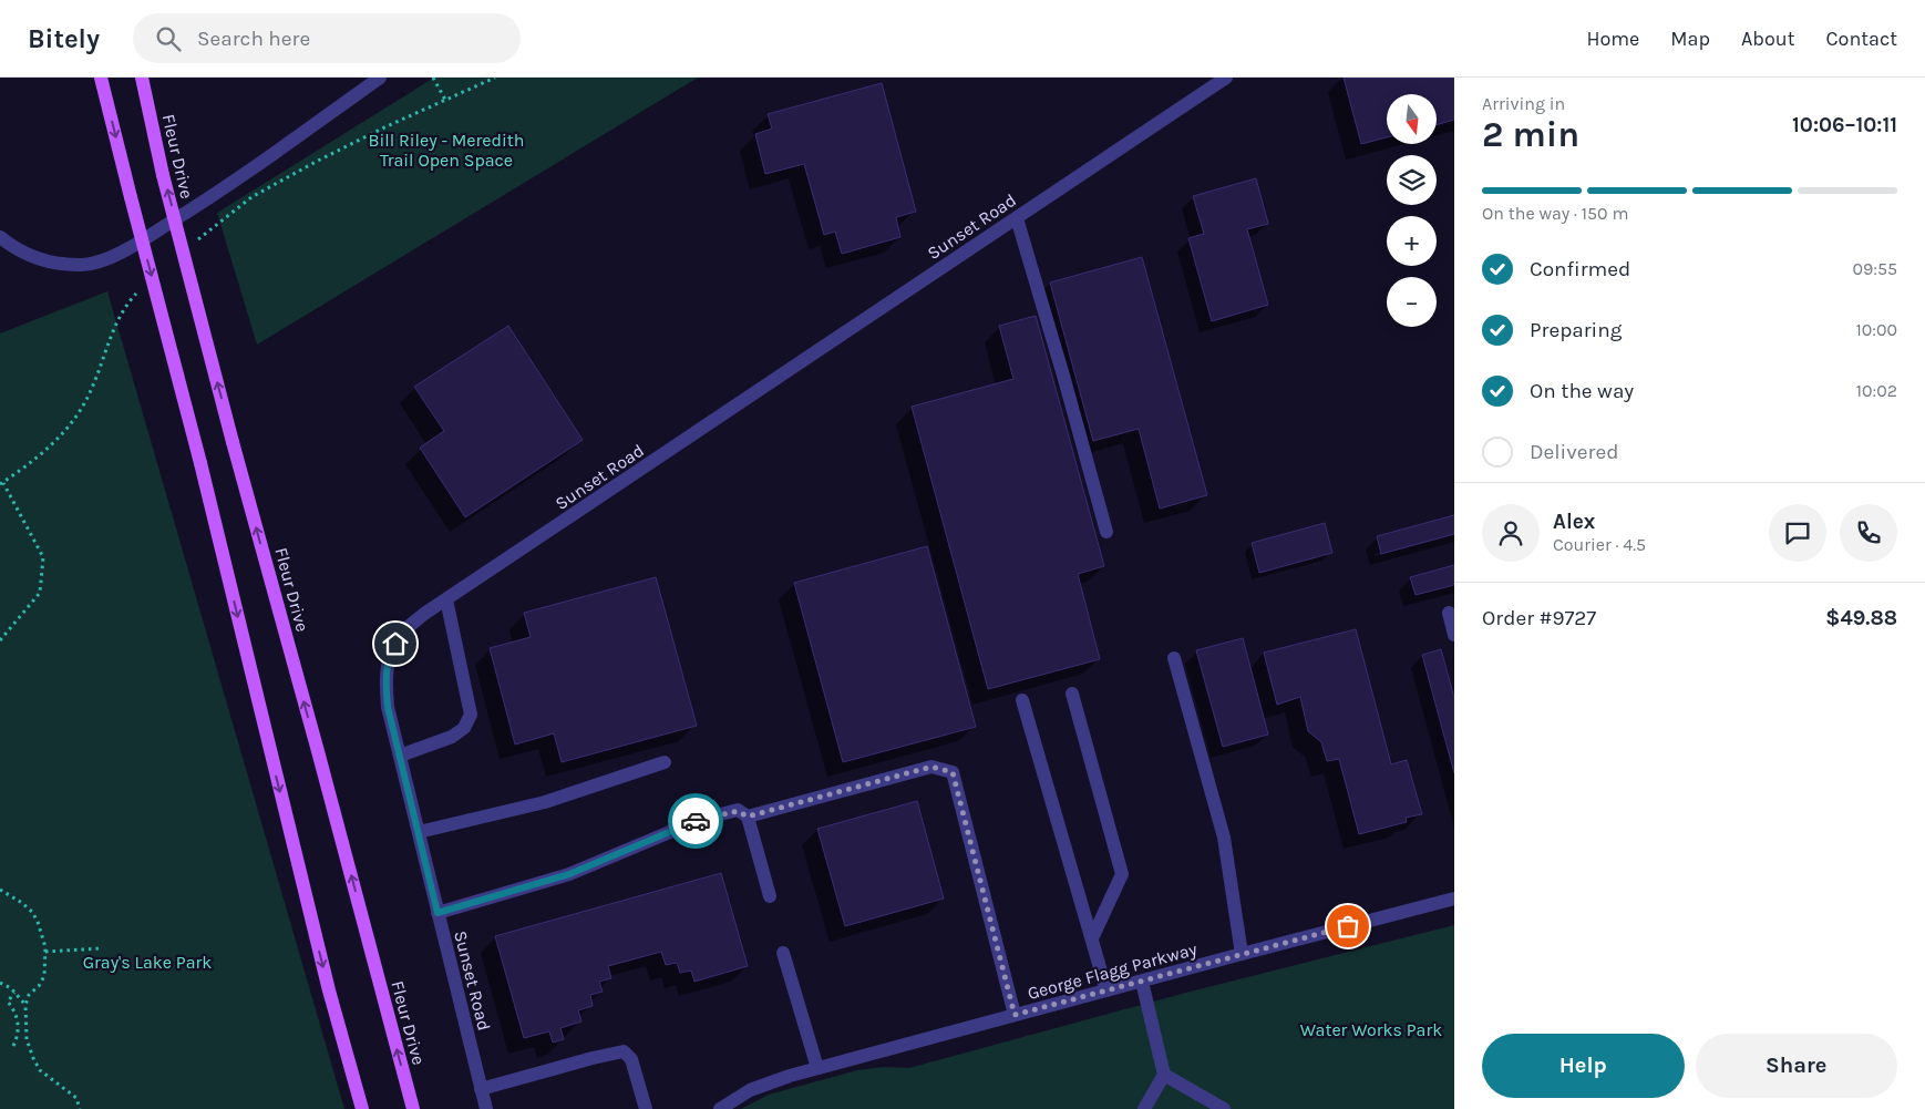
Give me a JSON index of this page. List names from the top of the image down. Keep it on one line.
{"streets":{"main road":["Fleur Drive"],"street":["Sunset Road","George Flagg Parkway"]},"parks":["Bill Riley - Meredith Trail Open Space","Gray's Lake Park","Water Works Park"],"north":"bottom","page":{"header":"Bitely","search":"Search here","nav":["Home","Map","About","Contact"],"heading":["2 min","Arriving in","10:06–10:11"],"panel":["Alex","Courier · 4.5","Order #9727","$49.88"],"map_buttons":["+","−"],"bar":"On the way · 150 m","list":[["Confirmed","09:55"],["Preparing","10:00"],["On the way","10:02"],"Delivered"],"buttons":["Help","Share"]}}
